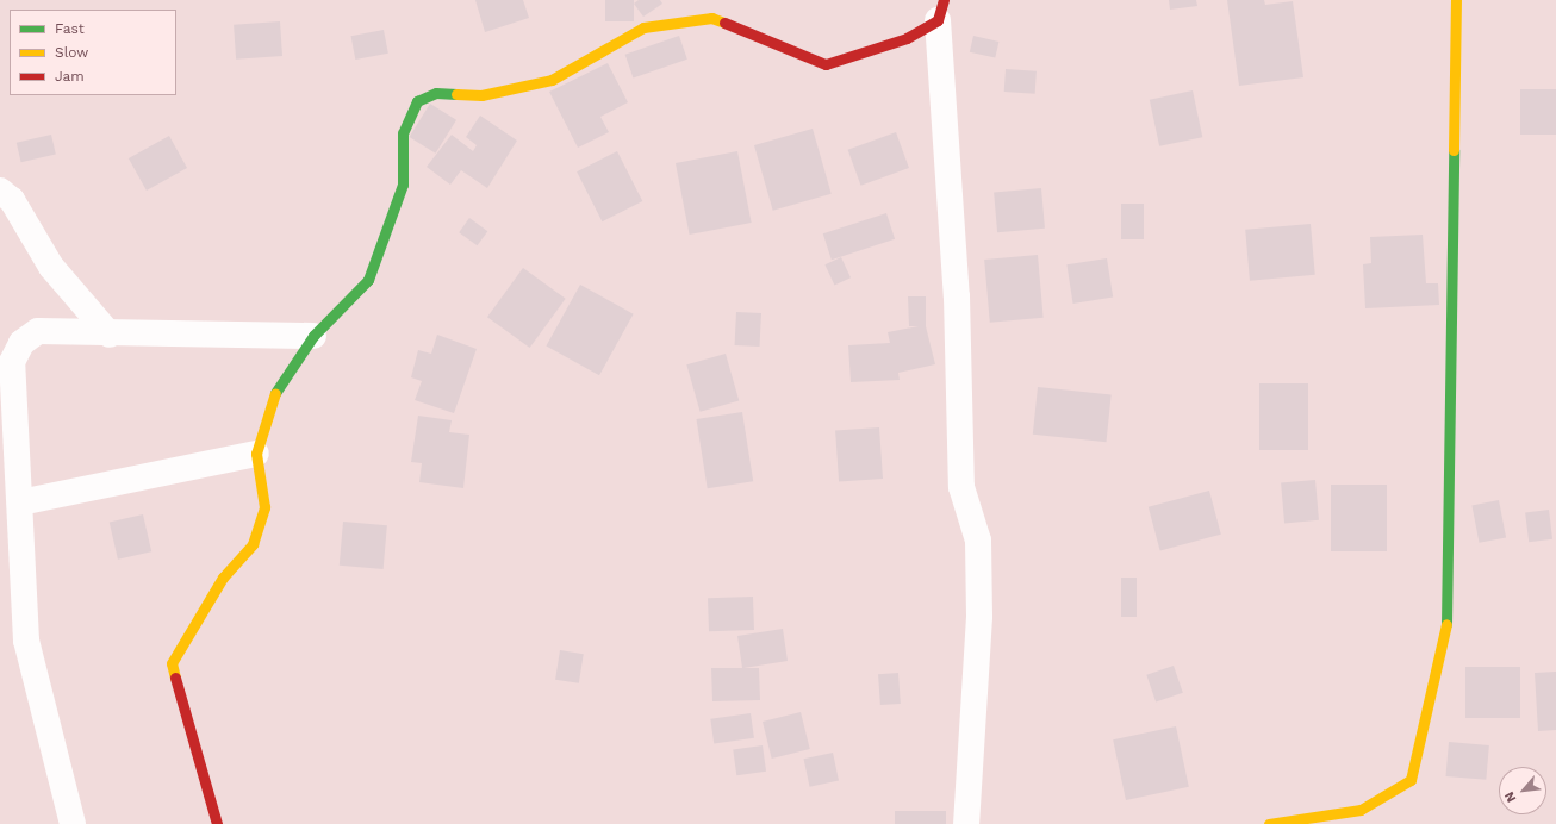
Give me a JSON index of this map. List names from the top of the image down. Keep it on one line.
{"legend":["Fast","Slow","Jam"],"north":"bottom left"}
